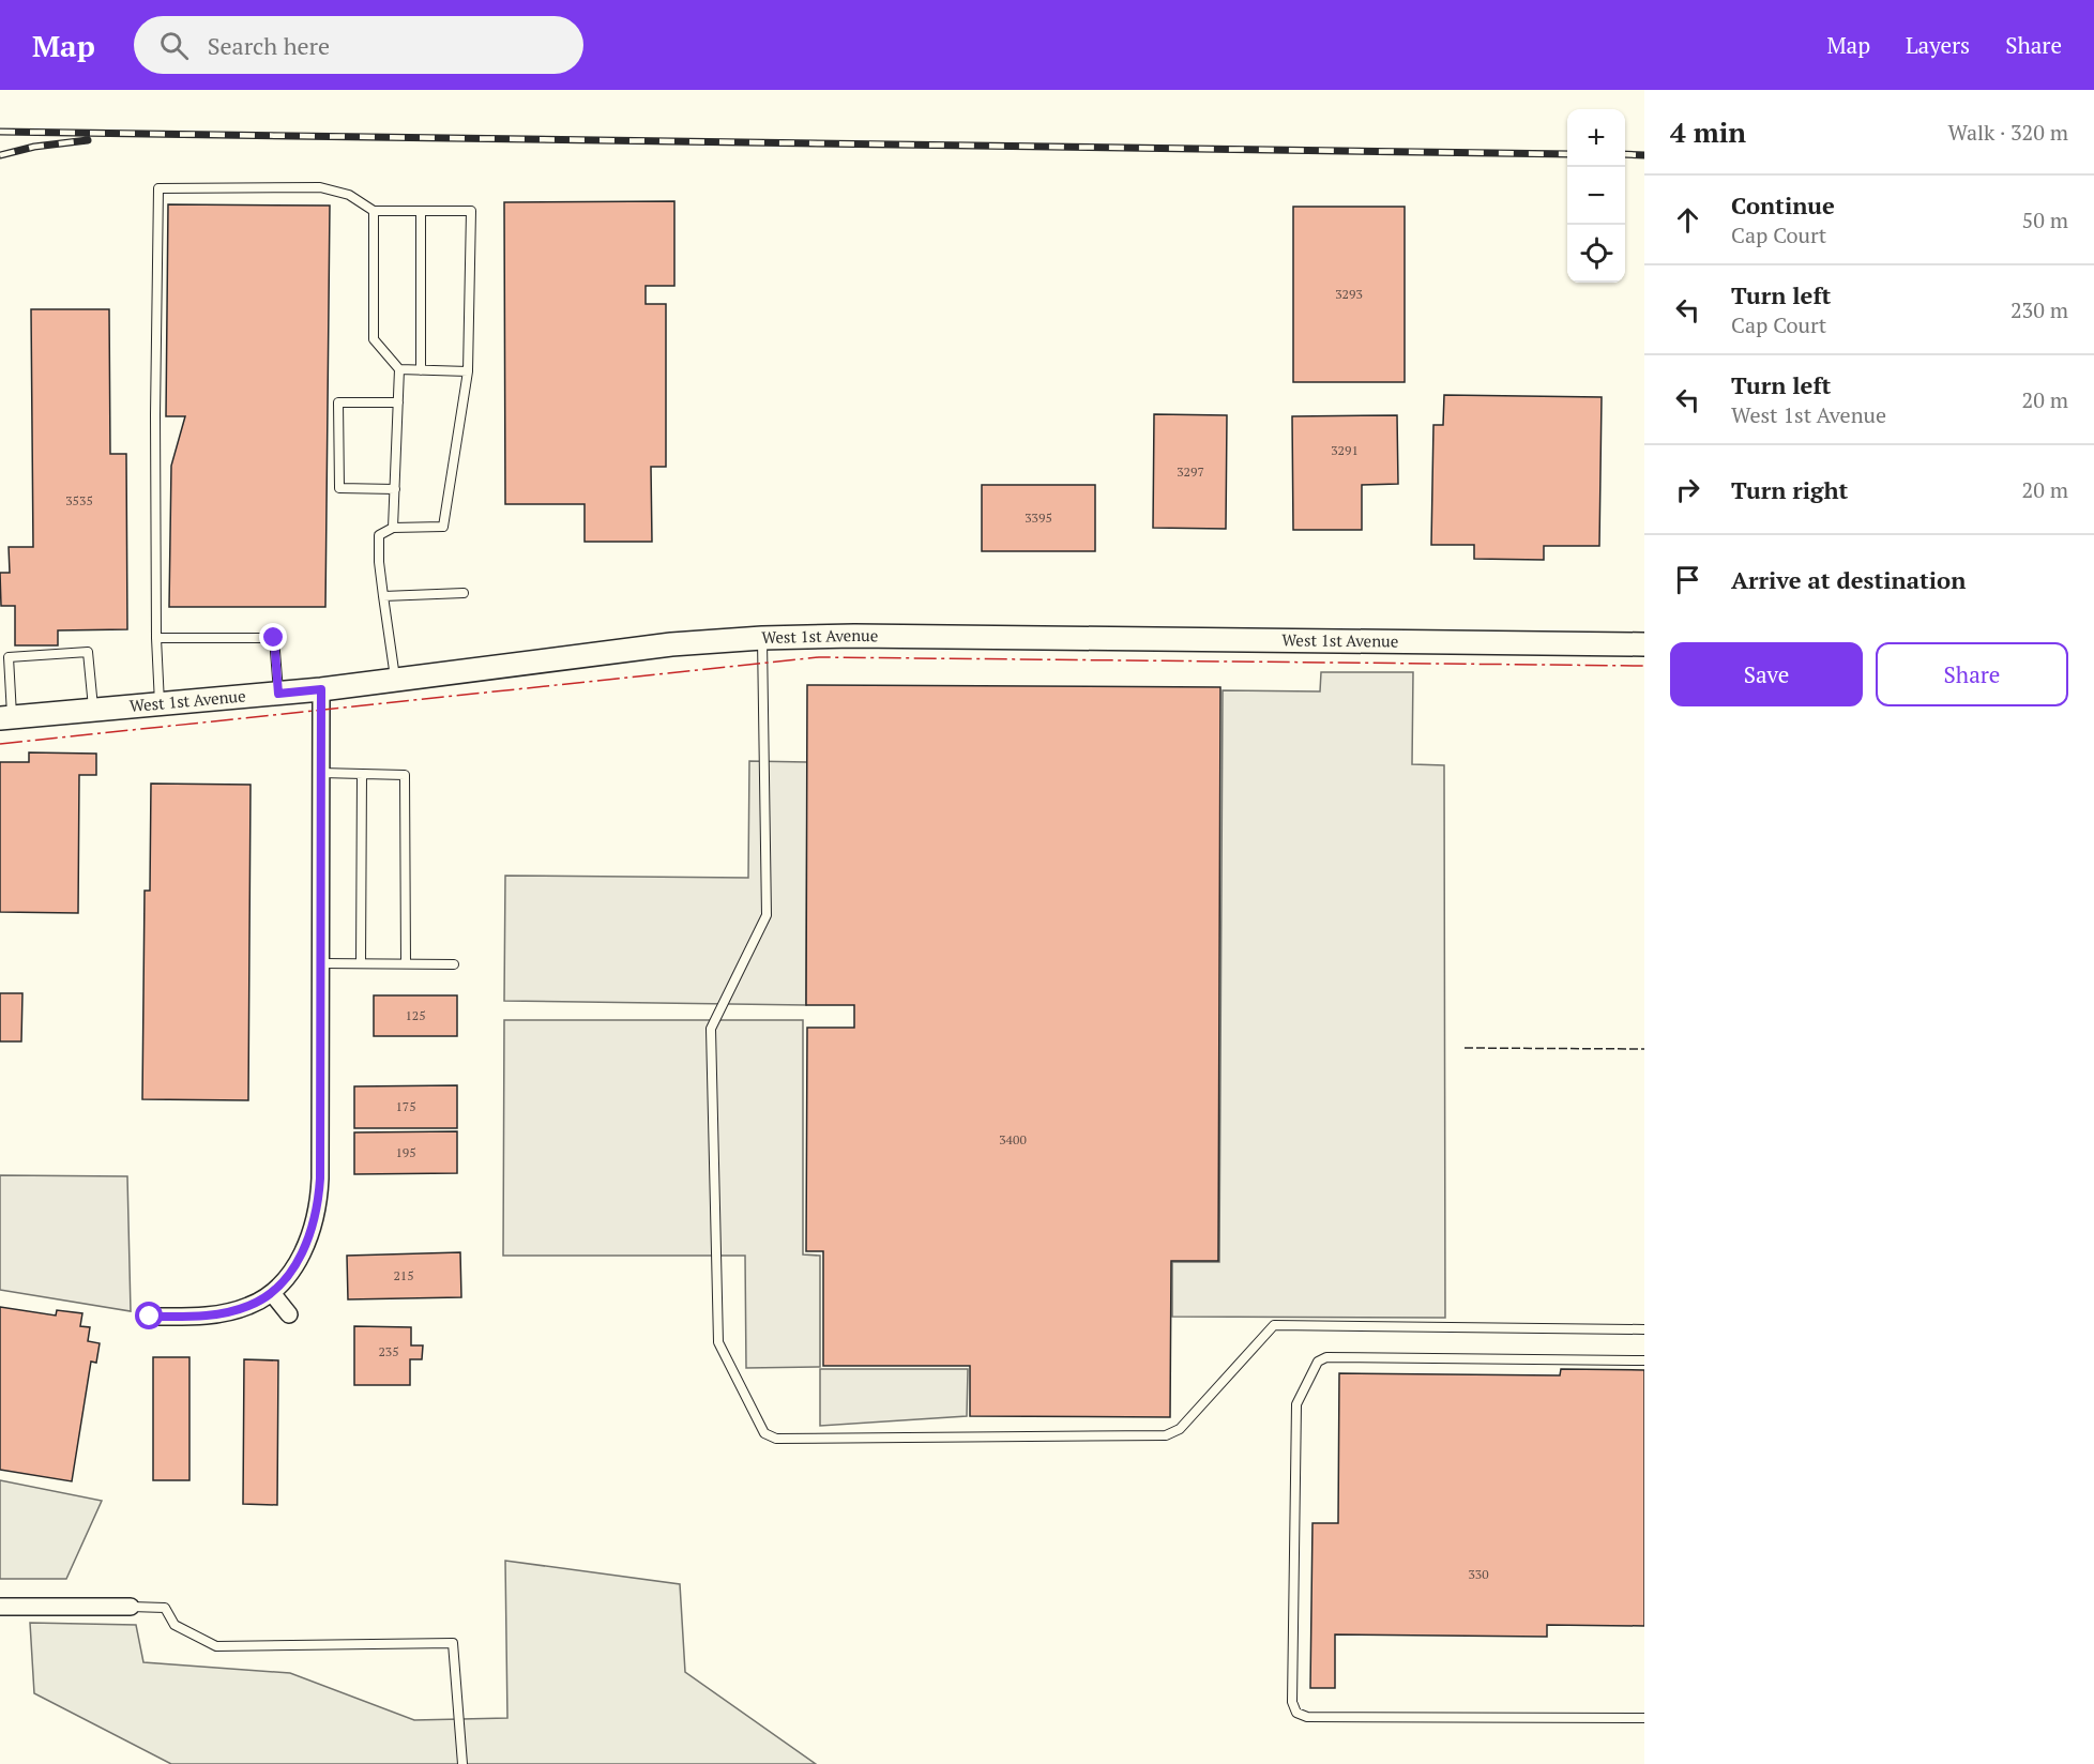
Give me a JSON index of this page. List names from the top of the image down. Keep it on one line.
{"streets":{"street":["West 1st Avenue"]},"house_numbers":["3293","3291","3297","3535","3395","125","175","3400","195","215","235","330"],"page":{"header":"Map","search":"Search here","nav":["Map","Layers","Share"],"heading":["4 min","Walk · 320 m"],"map_buttons":["+","−"],"list":[["Continue","Cap Court","50 m"],["Turn left","Cap Court","230 m"],["Turn left","West 1st Avenue","20 m"],["Turn right","20 m"],"Arrive at destination"],"buttons":["Save","Share"]}}
